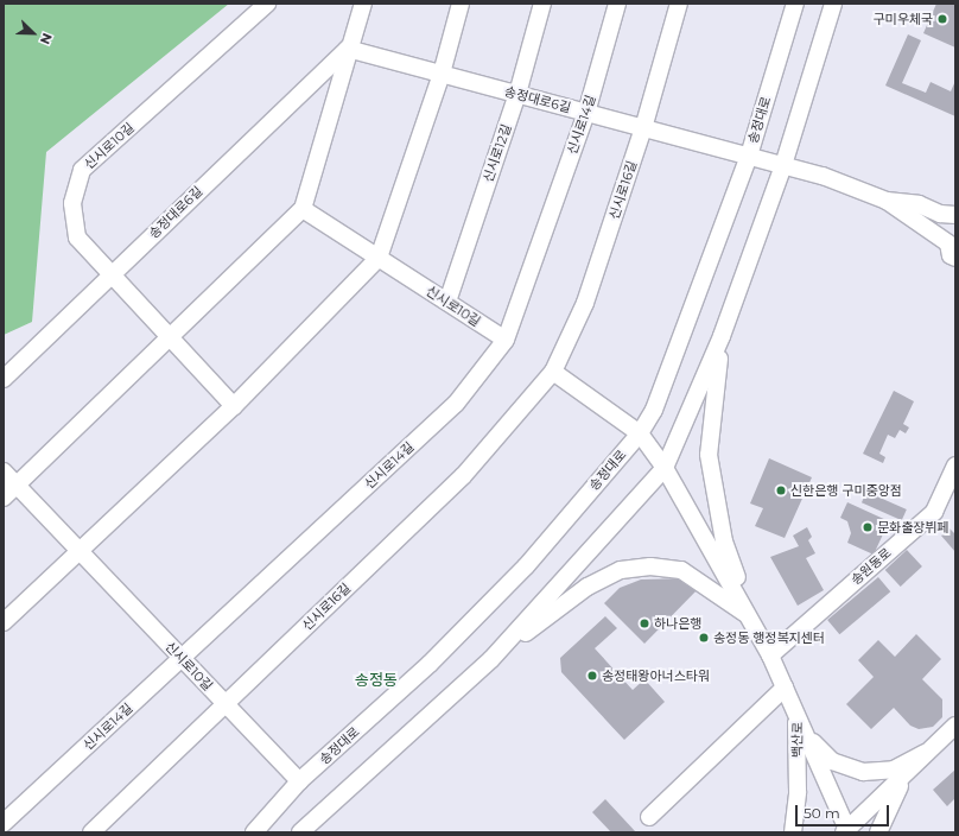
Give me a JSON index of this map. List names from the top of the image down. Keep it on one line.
{"streets":{"street":["송정대로6길","송정대로","신시로14길","신시로10길","신시로12길","신시로16길","송원동로","백산로"]},"crossings":[["송정대로6길","송정대로"],["송정대로6길","신시로14길"],["송정대로6길","신시로10길"],["송정대로6길","신시로12길"],["송정대로6길","신시로16길"],["송정대로","신시로10길"],["신시로14길","신시로10길"],["신시로10길","신시로12길"],["신시로10길","신시로16길"]],"districts":["송정동"],"places":["구미우체국","신한은행 구미중앙점","문화출장뷔페","하나은행","송정동 행정복지센터","송정태왕아너스타워"],"scale_bar":"50 m","north":"bottom right"}
